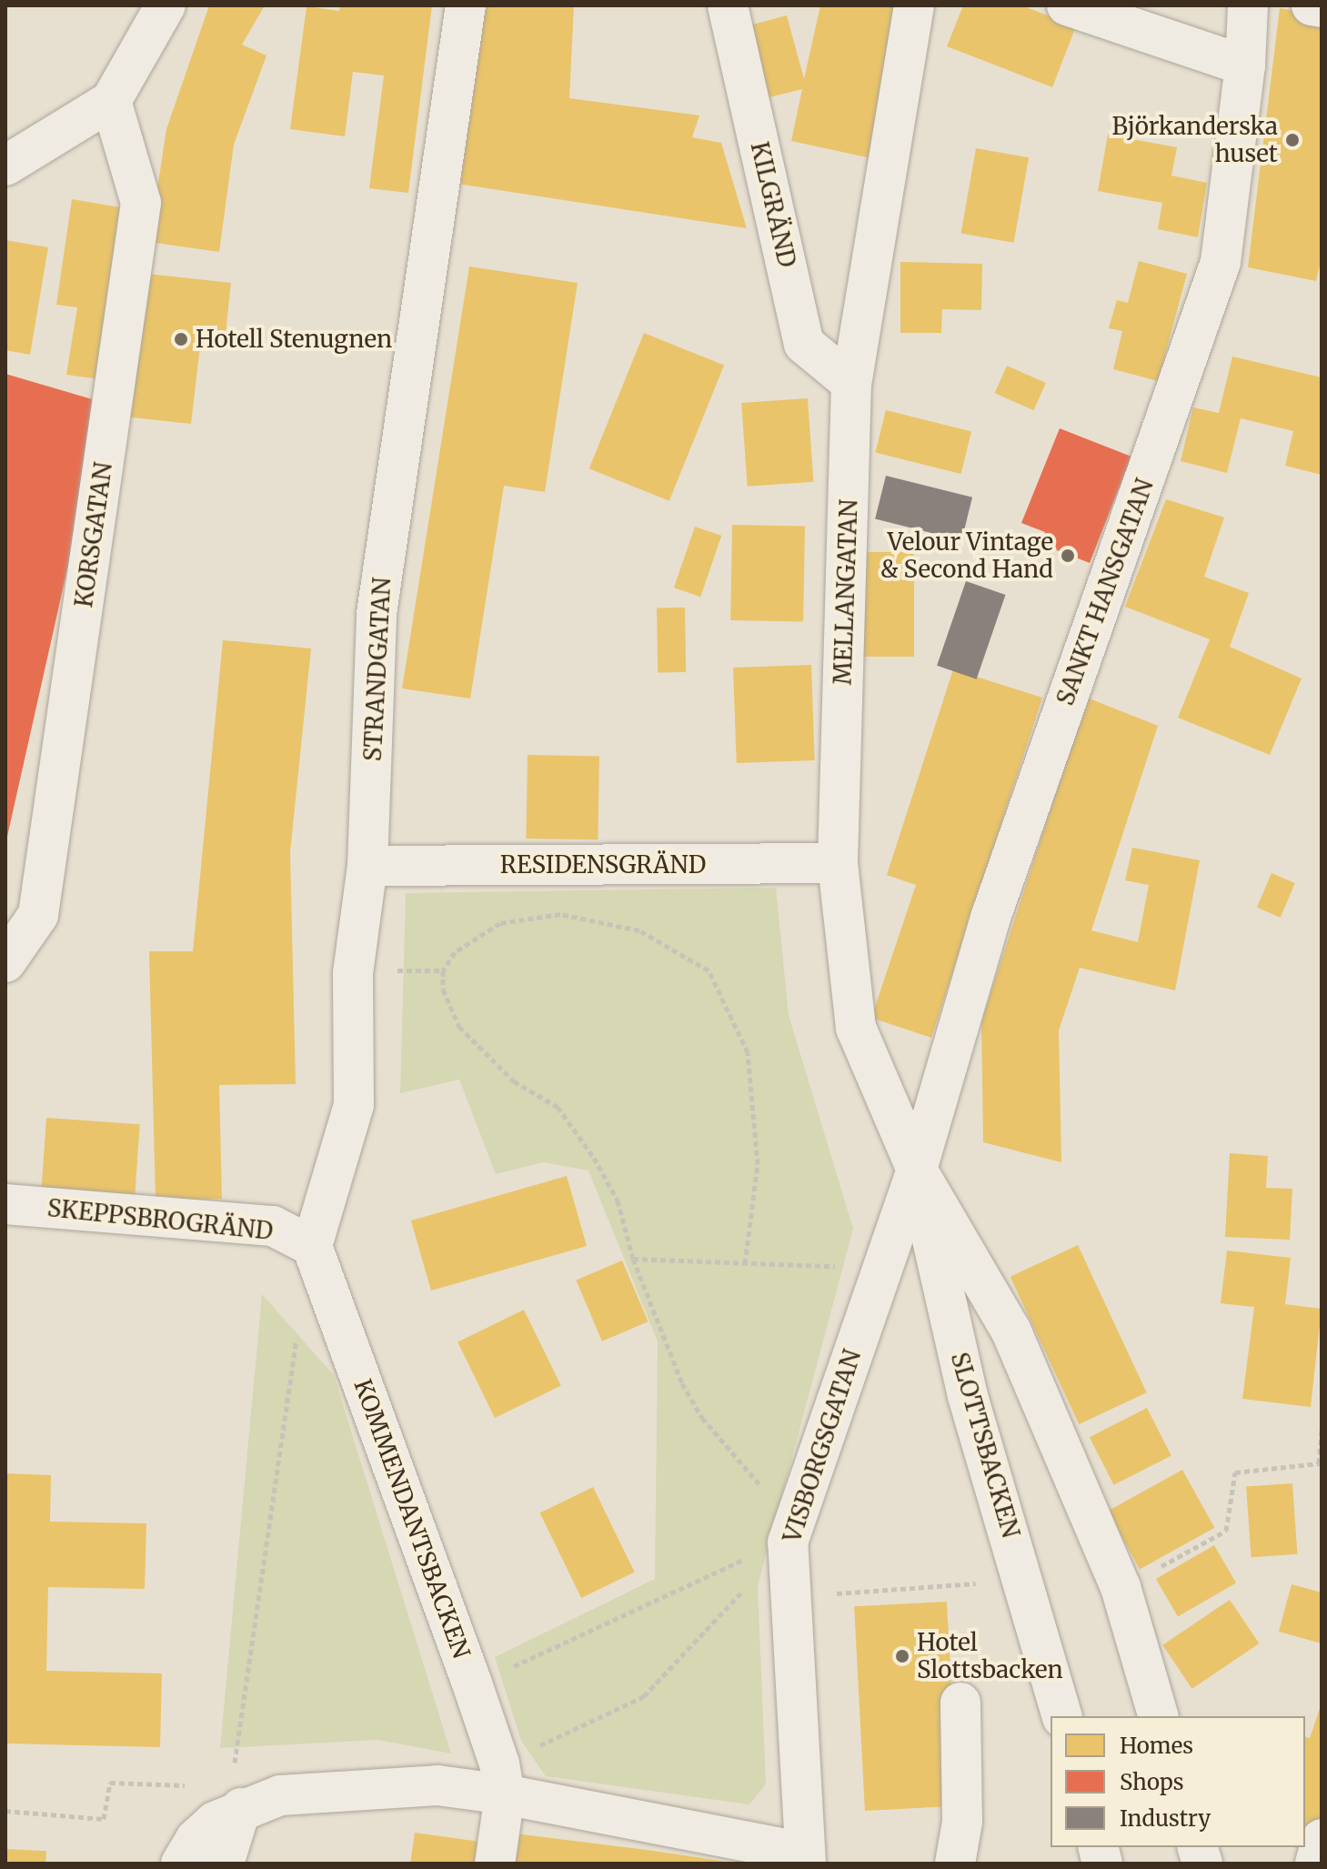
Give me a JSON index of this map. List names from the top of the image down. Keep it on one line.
{"streets":{"street":["KILGRÄND","KORSGATAN","MELLANGATAN","SANKT HANSGATAN","STRANDGATAN","RESIDENSGRÄND","SKEPPSBROGRÄND","SLOTTSBACKEN","VISBORGSGATAN","KOMMENDANTSBACKEN"]},"crossings":[["KILGRÄND","MELLANGATAN"],["MELLANGATAN","SANKT HANSGATAN"],["MELLANGATAN","RESIDENSGRÄND"],["MELLANGATAN","SLOTTSBACKEN"],["MELLANGATAN","VISBORGSGATAN"],["SANKT HANSGATAN","SLOTTSBACKEN"],["SANKT HANSGATAN","VISBORGSGATAN"],["STRANDGATAN","RESIDENSGRÄND"],["STRANDGATAN","SKEPPSBROGRÄND"],["STRANDGATAN","KOMMENDANTSBACKEN"],["SKEPPSBROGRÄND","KOMMENDANTSBACKEN"],["SLOTTSBACKEN","VISBORGSGATAN"]],"places":["Björkanderska huset","Hotell Stenugnen","Velour Vintage & Second Hand","Hotel Slottsbacken"],"legend":["Homes","Shops","Industry"]}
